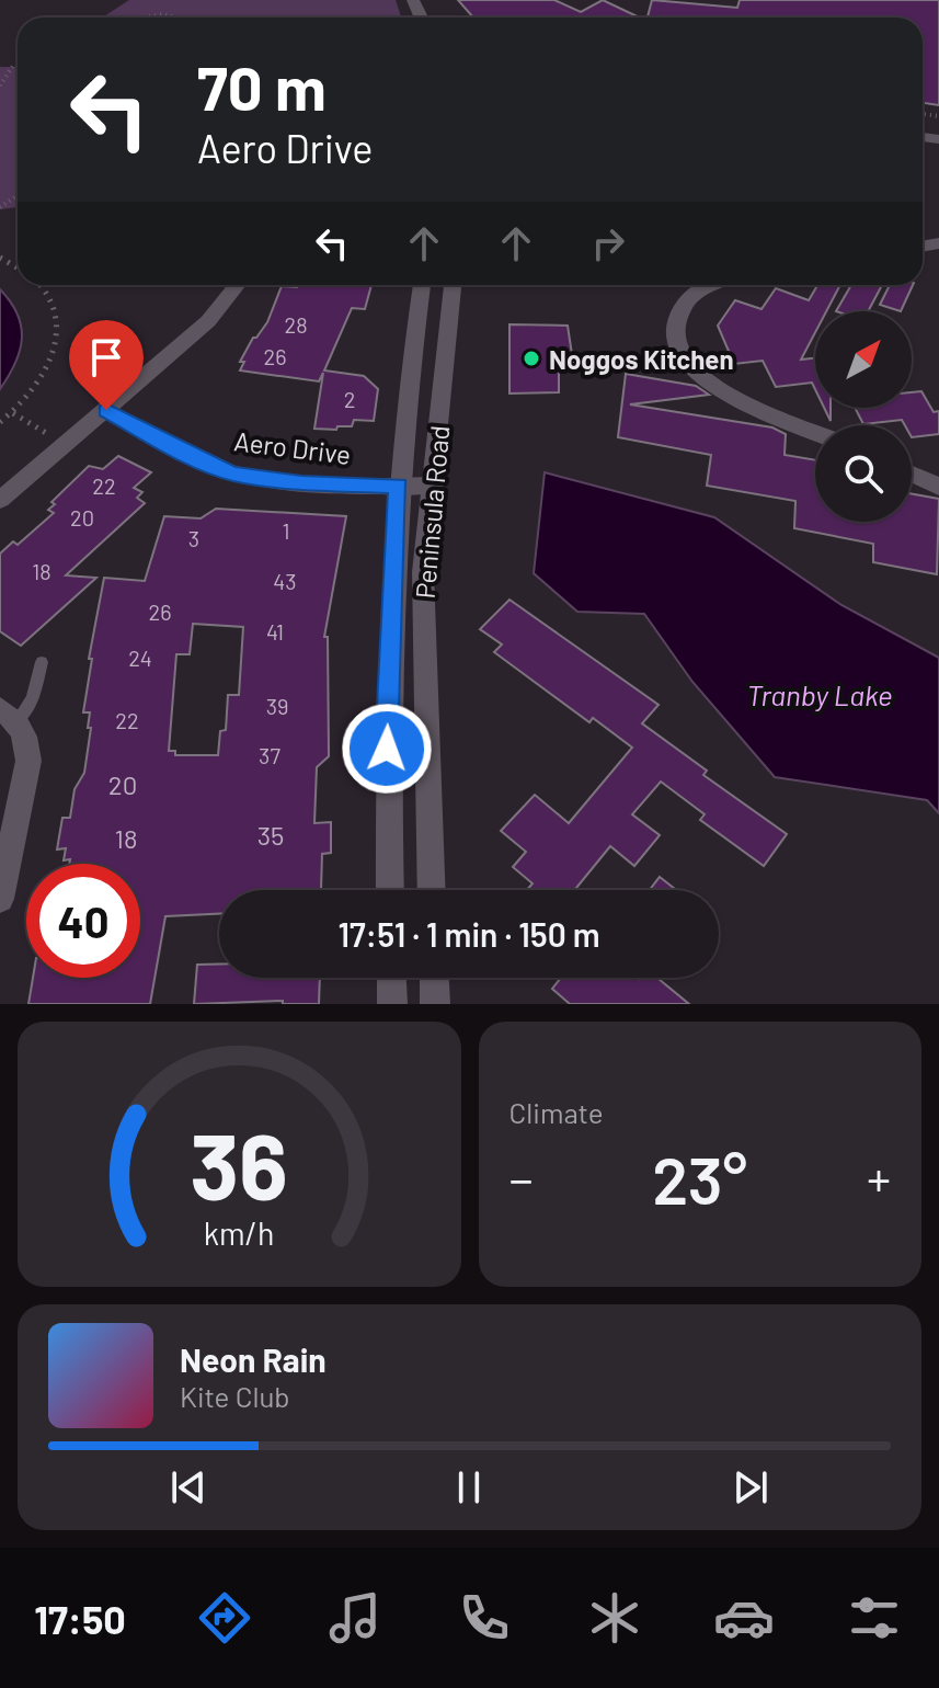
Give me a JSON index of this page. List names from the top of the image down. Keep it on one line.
{"streets":{"street":["Aero Drive","Peninsula Road"]},"crossings":[["Aero Drive","Peninsula Road"]],"water":["Tranby Lake"],"places":["Noggos Kitchen"],"house_numbers":["28","26","2","22","20","1","3","18","43","26","41","24","39","22","37","20","35","18"],"north":"top right","page":{"turn":["70 m","Aero Drive"],"limit":"40","trip":"17:51 · 1 min · 150 m","tile":"Climate","heat":["−","23°","+"],"song":["Neon Rain","Kite Club"],"tabs":"17:50","gauge":["36","km/h"]}}
